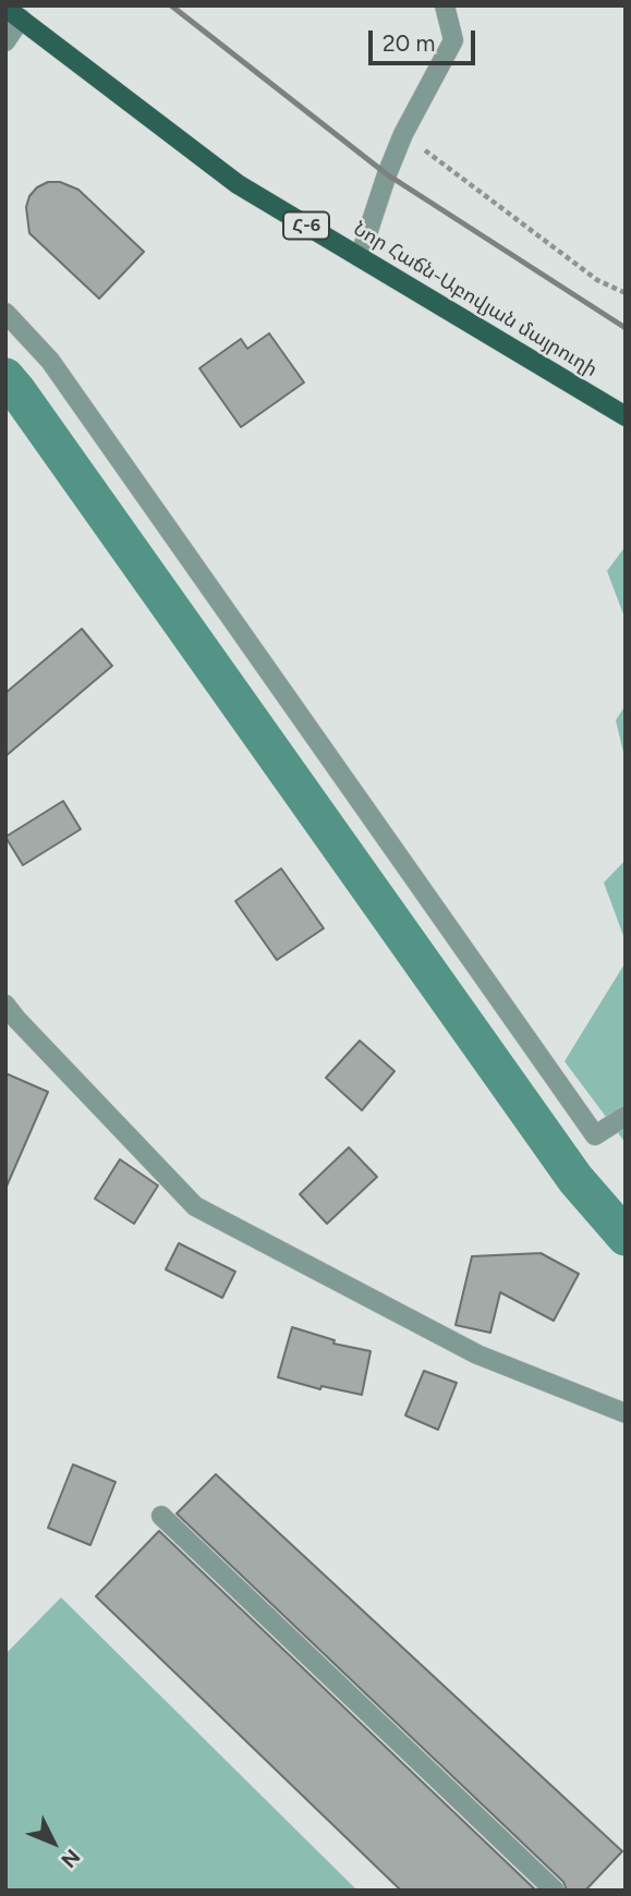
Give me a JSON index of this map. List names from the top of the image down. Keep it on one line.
{"streets":{"main road":["Հ-6","Նոր Հաճն-Աբովյան մայրուղի"]},"scale_bar":"20 m","north":"bottom right"}
